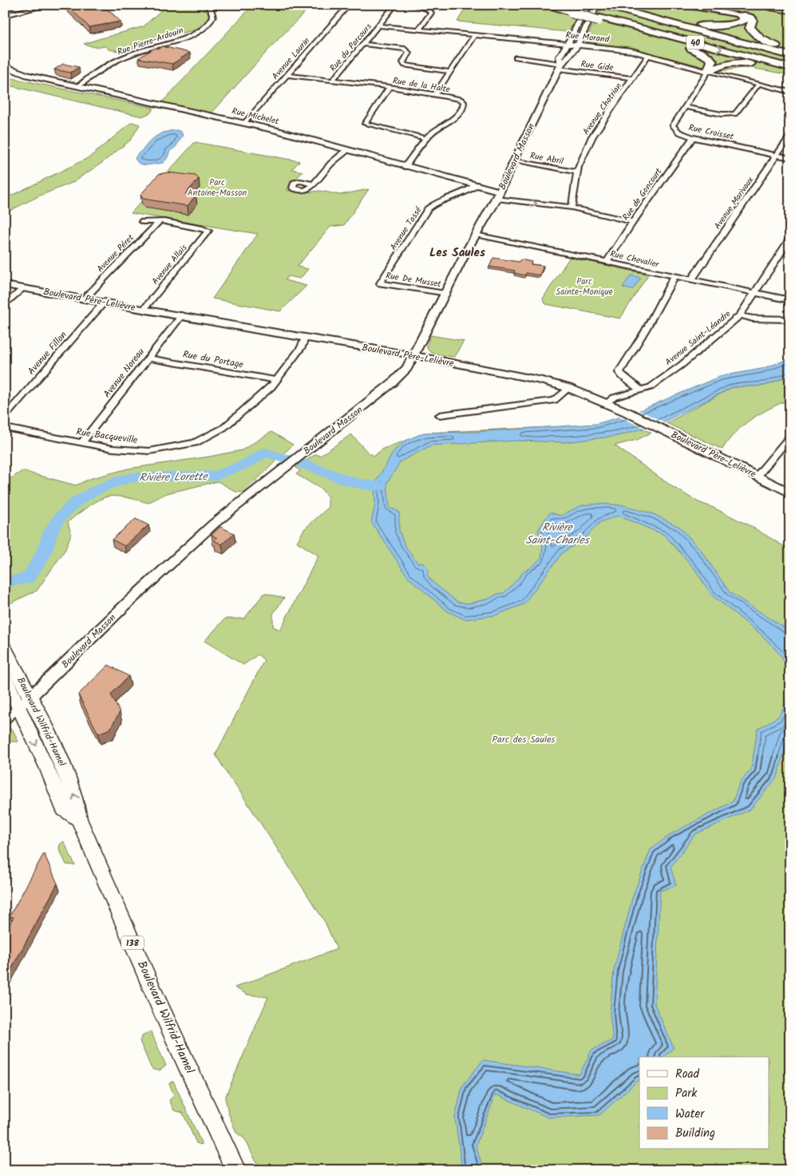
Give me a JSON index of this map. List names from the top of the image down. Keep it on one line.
{"streets":{"highway":["40"],"main road":["Rue Morand","Rue Michelet","Boulevard Masson","Boulevard Père-Lelièvre","Boulevard Wilfrid-Hamel","138"],"street":["Rue Pierre-Ardouin","Rue du Parcours","Avenue Laurin","Rue Gide","Rue de la Halte","Avenue Chatrian","Rue Croisset","Rue Abril","Rue de Goncourt","Avenue Marivaux","Avenue Tassé","Avenue Péret","Rue Chevalier","Avenue Allais","Rue De Musset","Avenue Saint-Léandre","Avenue Fillon","Rue du Portage","Avenue Noreau","Rue Bacqueville"]},"crossings":[["Rue Morand","Rue du Parcours"],["Rue Morand","Avenue Chatrian"],["Rue Morand","Rue Croisset"],["Rue Morand","Boulevard Masson"],["Rue Pierre-Ardouin","Rue Michelet"],["Rue du Parcours","Rue de la Halte"],["Avenue Laurin","Rue de la Halte"],["Avenue Laurin","Rue Michelet"],["Rue Gide","Avenue Chatrian"],["Rue Gide","Boulevard Masson"],["Rue de la Halte","Rue Michelet"],["Avenue Chatrian","Rue Abril"],["Rue Michelet","Boulevard Masson"],["Rue Michelet","Avenue Tassé"],["Rue Croisset","Rue de Goncourt"],["Rue Croisset","Avenue Marivaux"],["Boulevard Masson","Rue Abril"],["Boulevard Masson","Rue Chevalier"],["Boulevard Masson","Rue De Musset"],["Boulevard Masson","Boulevard Père-Lelièvre"],["Boulevard Masson","Boulevard Wilfrid-Hamel"],["Rue de Goncourt","Rue Chevalier"],["Avenue Marivaux","Rue Chevalier"],["Avenue Tassé","Rue De Musset"],["Avenue Péret","Avenue Allais"],["Avenue Péret","Boulevard Père-Lelièvre"],["Rue Chevalier","Avenue Saint-Léandre"],["Avenue Allais","Boulevard Père-Lelièvre"],["Boulevard Père-Lelièvre","Avenue Saint-Léandre"],["Boulevard Père-Lelièvre","Avenue Fillon"],["Boulevard Père-Lelièvre","Avenue Noreau"],["Boulevard Père-Lelièvre","Rue Bacqueville"],["Rue du Portage","Avenue Noreau"],["Rue du Portage","Rue Bacqueville"],["Avenue Noreau","Rue Bacqueville"]],"districts":["Les Saules"],"water":["Rivière Lorette","Rivière Saint-Charles"],"parks":["Parc Antoine-Masson","Parc Sainte-Monique","Parc des Saules"],"legend":["Road","Park","Water","Building"]}
